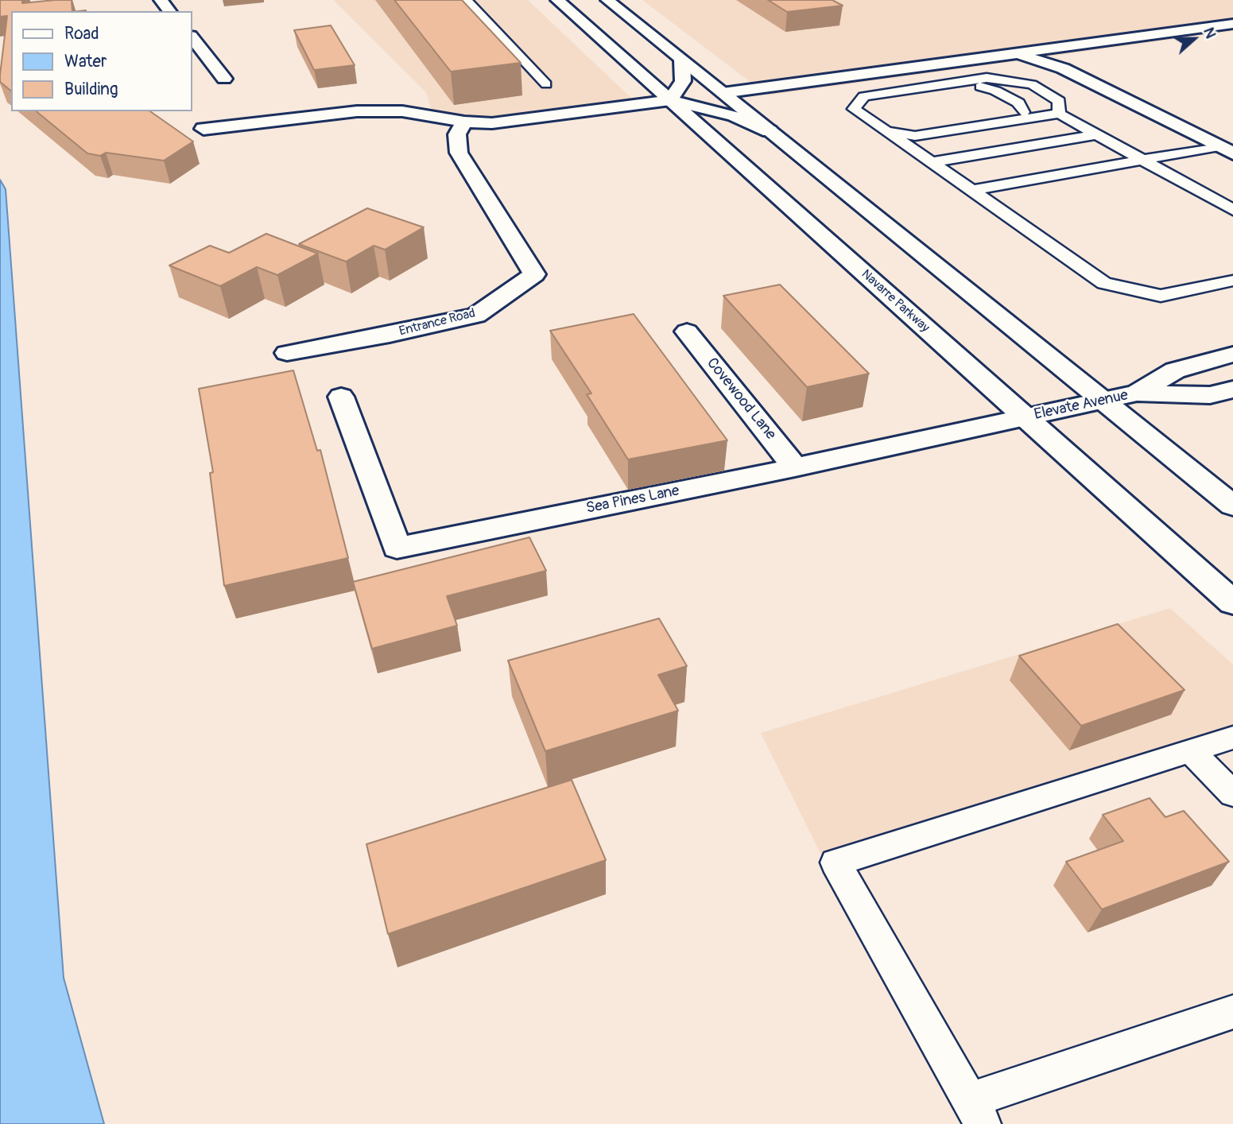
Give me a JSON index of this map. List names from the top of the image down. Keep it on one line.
{"streets":{"main road":["Navarre Parkway","Entrance Road","Covewood Lane","Elevate Avenue","Sea Pines Lane"]},"crossings":[["Navarre Parkway","Elevate Avenue"],["Navarre Parkway","Sea Pines Lane"],["Covewood Lane","Sea Pines Lane"],["Elevate Avenue","Sea Pines Lane"]],"legend":["Road","Water","Building"],"north":"right"}
